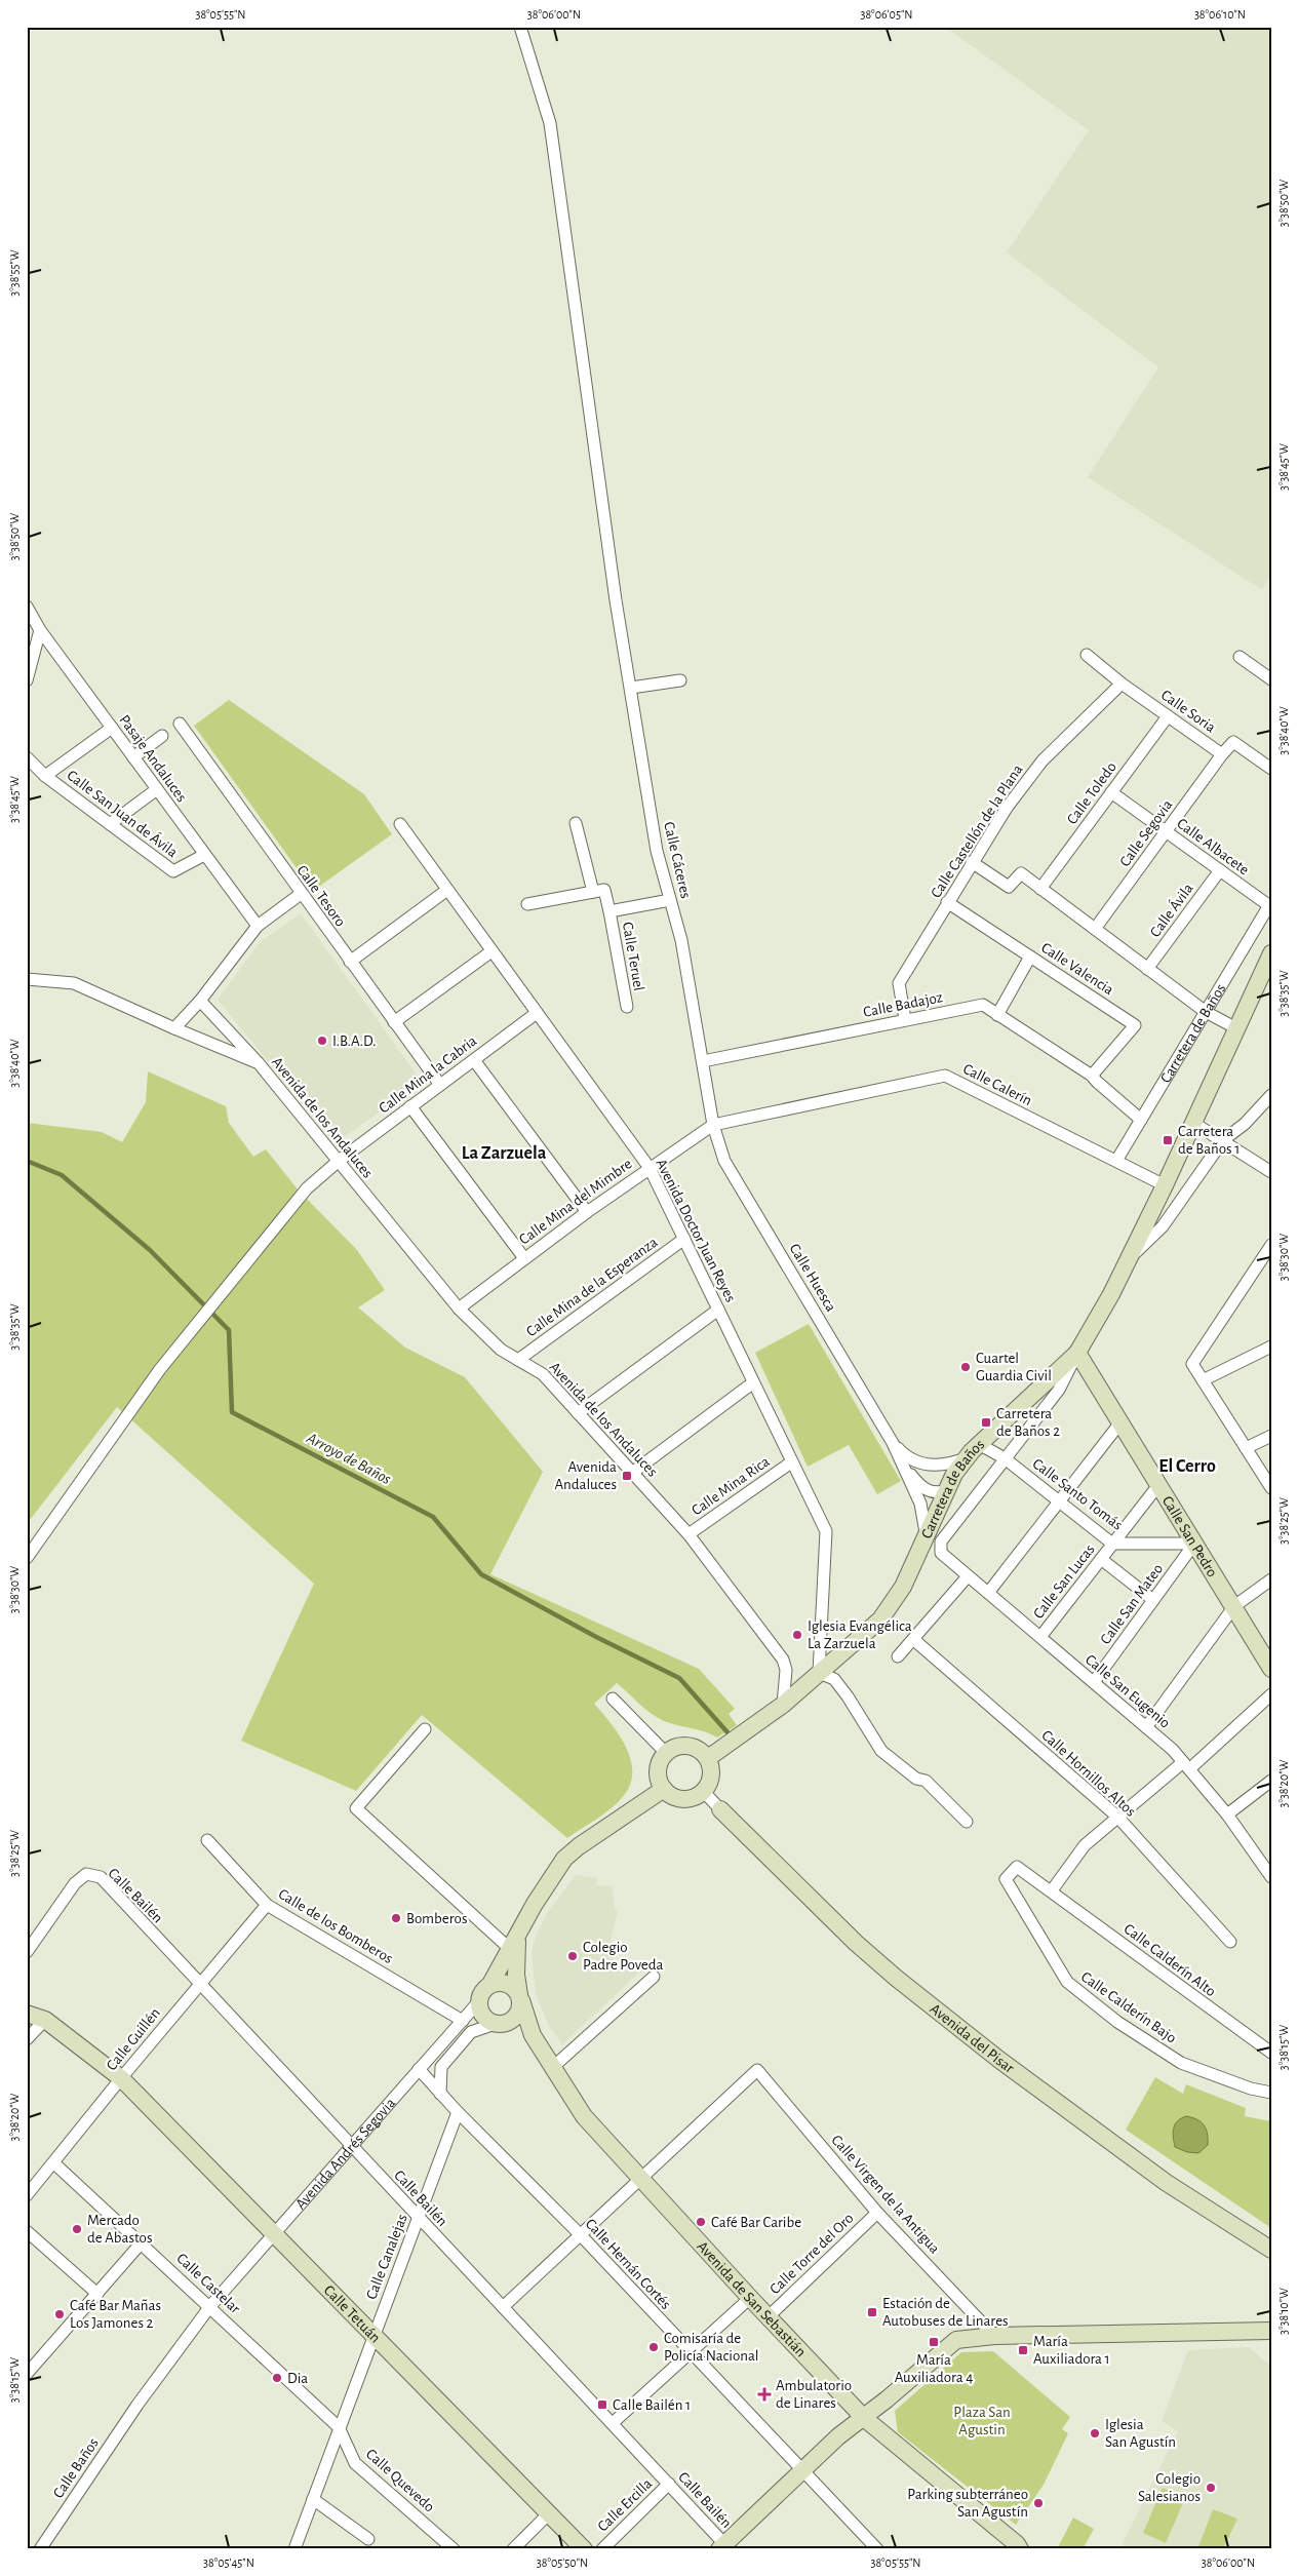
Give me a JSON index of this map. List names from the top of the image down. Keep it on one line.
{"streets":{"main road":["Carretera de Baños","Calle San Pedro","Avenida del Pisar","Avenida de San Sebastián","Calle Tetuán"],"street":["Calle Soria","Pasaje Andaluces","Calle Toledo","Calle San Juan de Ávila","Calle Castellón de la Plana","Calle Segovia","Calle Albacete","Calle Cáceres","Calle Tesoro","Calle Ávila","Calle Teruel","Calle Valencia","Calle Badajoz","Calle Mina la Cabria","Calle Calerín","Avenida de los Andaluces","Calle Mina del Mimbre","Avenida Doctor Juan Reyes","Calle Huesca","Calle Mina de la Esperanza","Calle Mina Rica","Calle Santo Tomás","Calle San Lucas","Calle San Mateo","Calle San Eugenio","Calle Hornillos Altos","Calle Bailén","Calle de los Bomberos","Calle Calderín Alto","Calle Calderín Bajo","Calle Guillén","Avenida Andrés Segovia","Calle Virgen de la Antigua","Calle Torre del Oro","Calle Canalejas","Calle Hernán Cortés","Calle Castelar","Calle Baños","Calle Quevedo","Calle Ercilla"]},"crossings":[["Calle Soria","Calle Toledo"],["Calle Soria","Calle Castellón de la Plana"],["Calle Soria","Calle Segovia"],["Pasaje Andaluces","Calle San Juan de Ávila"],["Calle Toledo","Calle Albacete"],["Calle Castellón de la Plana","Calle Valencia"],["Calle Castellón de la Plana","Calle Badajoz"],["Calle Segovia","Calle Albacete"],["Calle Albacete","Calle Ávila"],["Calle Albacete","Carretera de Baños"],["Calle Cáceres","Calle Teruel"],["Calle Cáceres","Calle Badajoz"],["Calle Cáceres","Calle Calerín"],["Calle Cáceres","Calle Mina del Mimbre"],["Calle Cáceres","Calle Huesca"],["Calle Tesoro","Calle Mina la Cabria"],["Calle Valencia","Calle Badajoz"],["Calle Badajoz","Carretera de Baños"],["Carretera de Baños","Calle Calerín"],["Carretera de Baños","Avenida Doctor Juan Reyes"],["Carretera de Baños","Calle Huesca"],["Carretera de Baños","Calle Santo Tomás"],["Carretera de Baños","Calle San Pedro"],["Calle Mina la Cabria","Avenida de los Andaluces"],["Calle Mina la Cabria","Avenida Doctor Juan Reyes"],["Calle Calerín","Calle Mina del Mimbre"],["Calle Calerín","Calle Huesca"],["Avenida de los Andaluces","Calle Mina del Mimbre"],["Avenida de los Andaluces","Calle Mina de la Esperanza"],["Avenida de los Andaluces","Calle Mina Rica"],["Calle Mina del Mimbre","Avenida Doctor Juan Reyes"],["Calle Mina del Mimbre","Calle Huesca"],["Avenida Doctor Juan Reyes","Calle Mina de la Esperanza"],["Avenida Doctor Juan Reyes","Calle Mina Rica"],["Calle Santo Tomás","Calle San Pedro"],["Calle Santo Tomás","Calle San Lucas"],["Calle Santo Tomás","Calle San Mateo"],["Calle Santo Tomás","Calle San Eugenio"],["Calle San Pedro","Calle San Lucas"],["Calle San Pedro","Calle San Mateo"],["Calle San Lucas","Calle San Eugenio"],["Calle San Mateo","Calle San Eugenio"],["Calle Bailén","Calle Guillén"],["Calle Bailén","Avenida Andrés Segovia"],["Calle Bailén","Calle Canalejas"],["Calle Bailén","Calle Ercilla"],["Calle de los Bomberos","Calle Guillén"],["Calle de los Bomberos","Avenida Andrés Segovia"],["Calle Calderín Alto","Calle Calderín Bajo"],["Calle Guillén","Calle Castelar"],["Calle Guillén","Calle Tetuán"],["Avenida Andrés Segovia","Calle Hernán Cortés"],["Avenida Andrés Segovia","Calle Castelar"],["Avenida Andrés Segovia","Avenida de San Sebastián"],["Avenida Andrés Segovia","Calle Tetuán"],["Avenida Andrés Segovia","Calle Baños"],["Calle Virgen de la Antigua","Calle Torre del Oro"],["Calle Virgen de la Antigua","Avenida de San Sebastián"],["Calle Torre del Oro","Avenida de San Sebastián"],["Calle Canalejas","Calle Hernán Cortés"],["Calle Canalejas","Calle Castelar"],["Calle Canalejas","Calle Tetuán"],["Calle Canalejas","Calle Quevedo"],["Calle Castelar","Calle Baños"],["Calle Castelar","Calle Quevedo"]],"districts":["La Zarzuela","El Cerro"],"water":["Arroyo de Baños"],"parks":["Plaza San Agustin"],"places":{"other":["I.B.A.D.","Cuartel Guardia Civil","Iglesia Evangélica La Zarzuela","Bomberos","Colegio Padre Poveda","Café Bar Caribe","Mercado de Abastos","Café Bar Mañas Los Jamones 2","Comisaría de Policía Nacional","Dia","Iglesia San Agustín","Colegio Salesianos","Parking subterráneo San Agustín"],"transit":["Carretera de Baños 1","Carretera de Baños 2","Avenida Andaluces","Estación de Autobuses de Linares","María Auxiliadora 4","María Auxiliadora 1","Calle Bailén 1"],"health":["Ambulatorio de Linares"]},"coordinates":["38°05'55\"N","38°06'00\"N","38°06'05\"N","38°06'10\"N","3°38'50\"W","3°38'55\"W","3°38'45\"W","3°38'40\"W","3°38'35\"W","3°38'30\"W","3°38'25\"W","3°38'20\"W","3°38'15\"W","3°38'10\"W","38°05'45\"N","38°05'50\"N"]}
